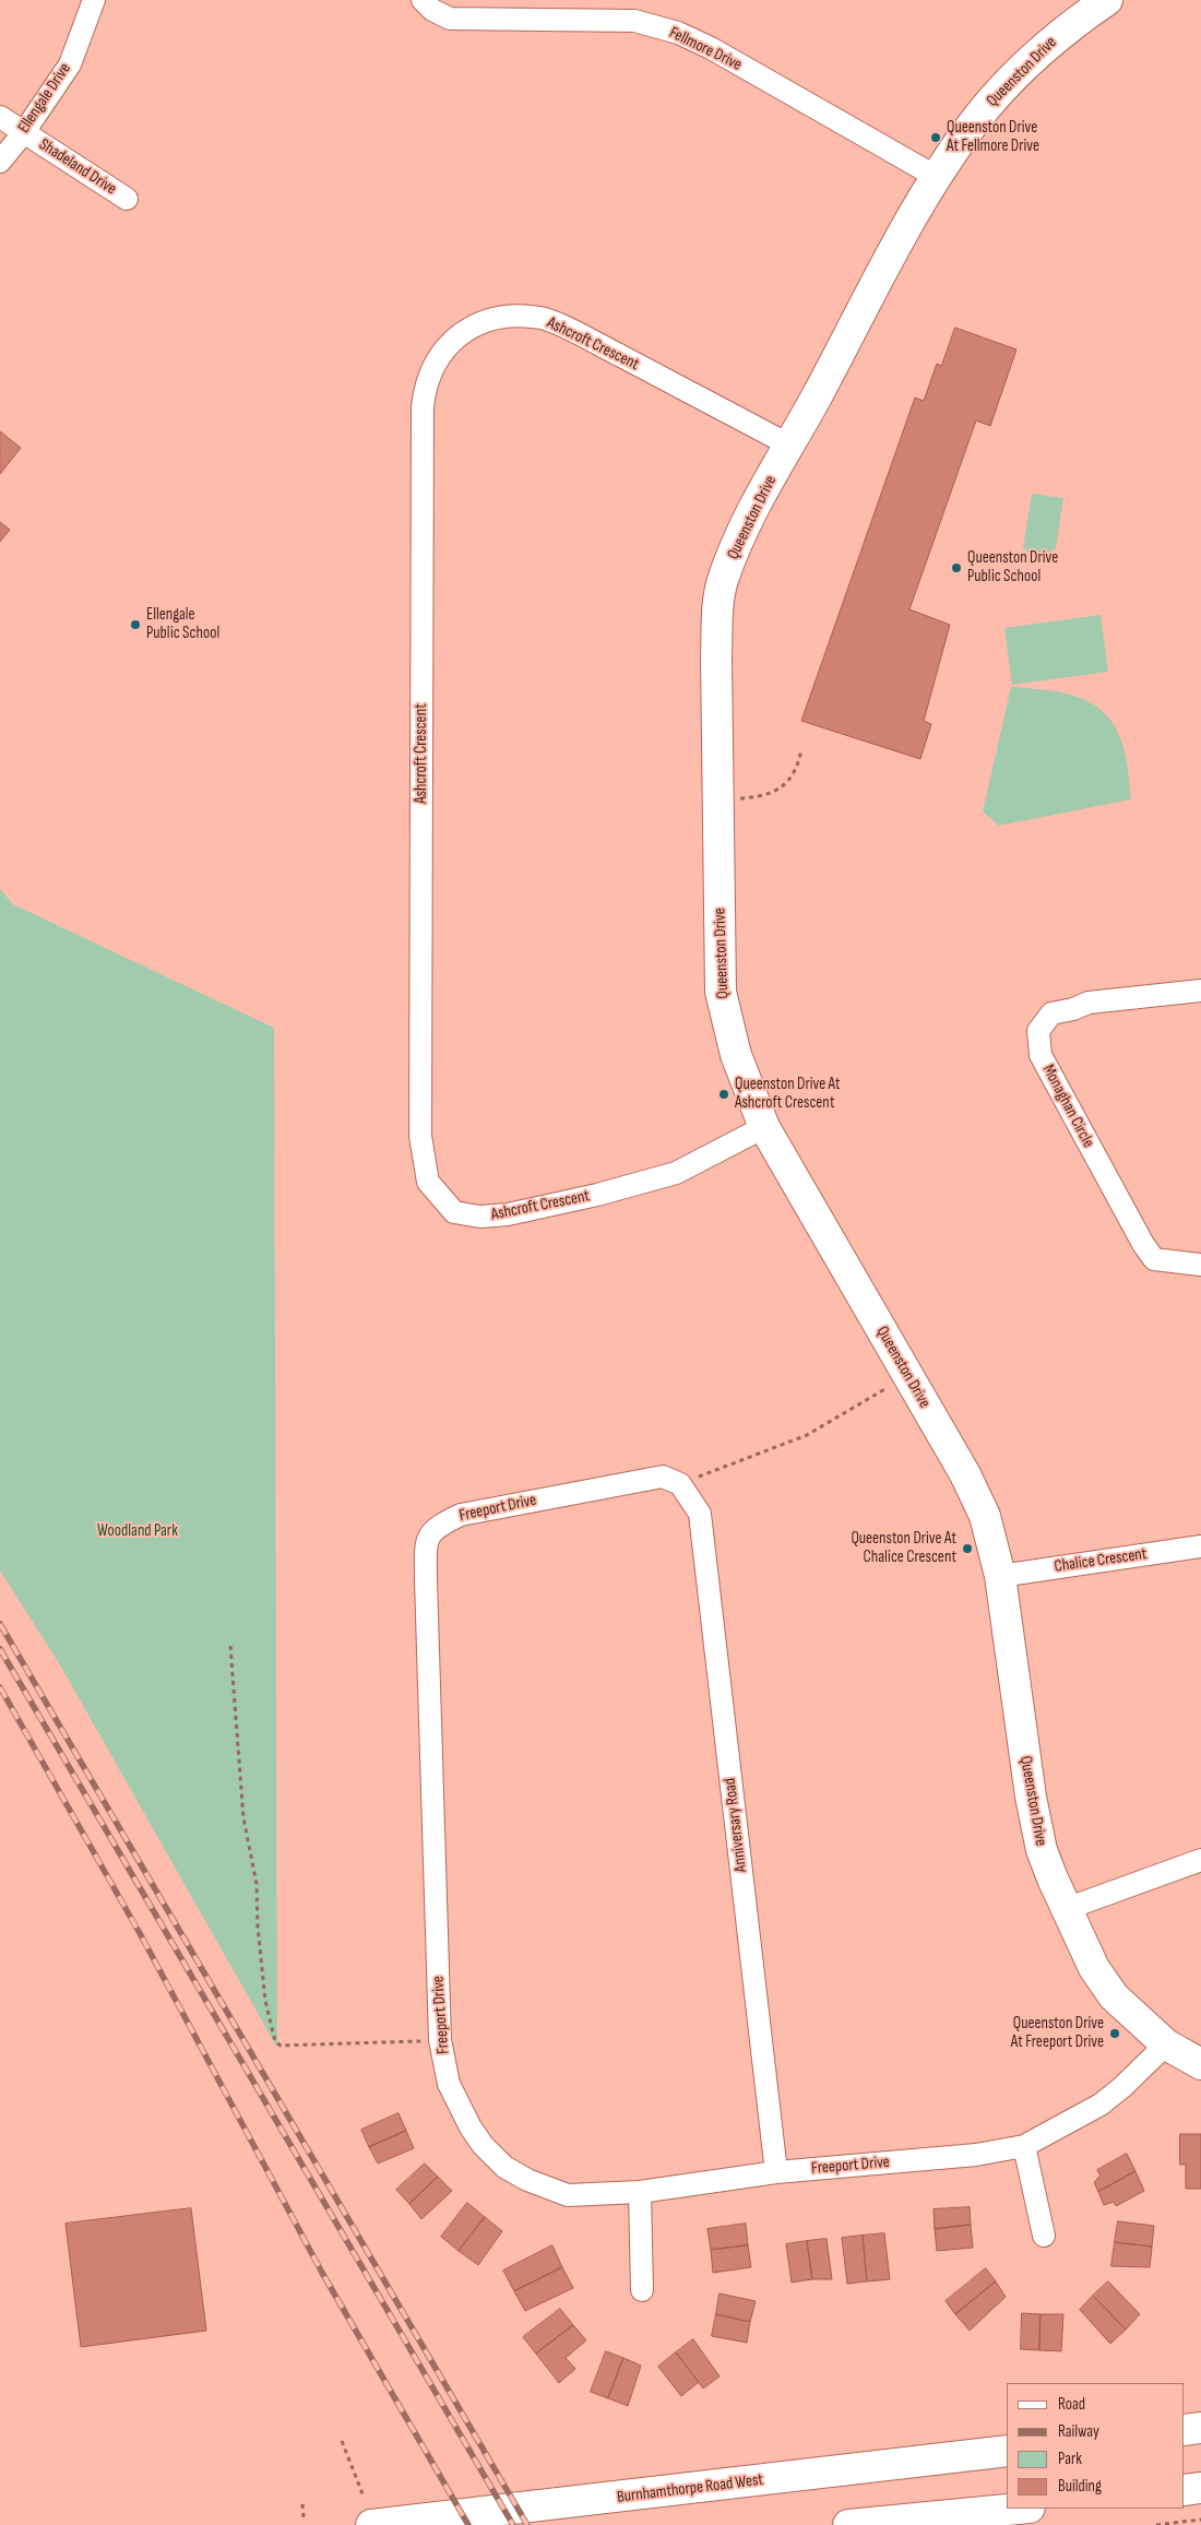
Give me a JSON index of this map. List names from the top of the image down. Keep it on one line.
{"streets":{"street":["Fellmore Drive","Queenston Drive","Ellengale Drive","Shadeland Drive","Ashcroft Crescent","Monaghan Circle","Freeport Drive","Chalice Crescent","Anniversary Road","Burnhamthorpe Road West"]},"crossings":[["Fellmore Drive","Queenston Drive"],["Queenston Drive","Ashcroft Crescent"],["Queenston Drive","Freeport Drive"],["Queenston Drive","Chalice Crescent"],["Ellengale Drive","Shadeland Drive"],["Freeport Drive","Anniversary Road"]],"parks":["Woodland Park"],"places":["Queenston Drive At Fellmore Drive","Queenston Drive Public School","Ellengale Public School","Queenston Drive At Ashcroft Crescent","Queenston Drive At Chalice Crescent","Queenston Drive At Freeport Drive"],"legend":["Road","Railway","Park","Building"]}
